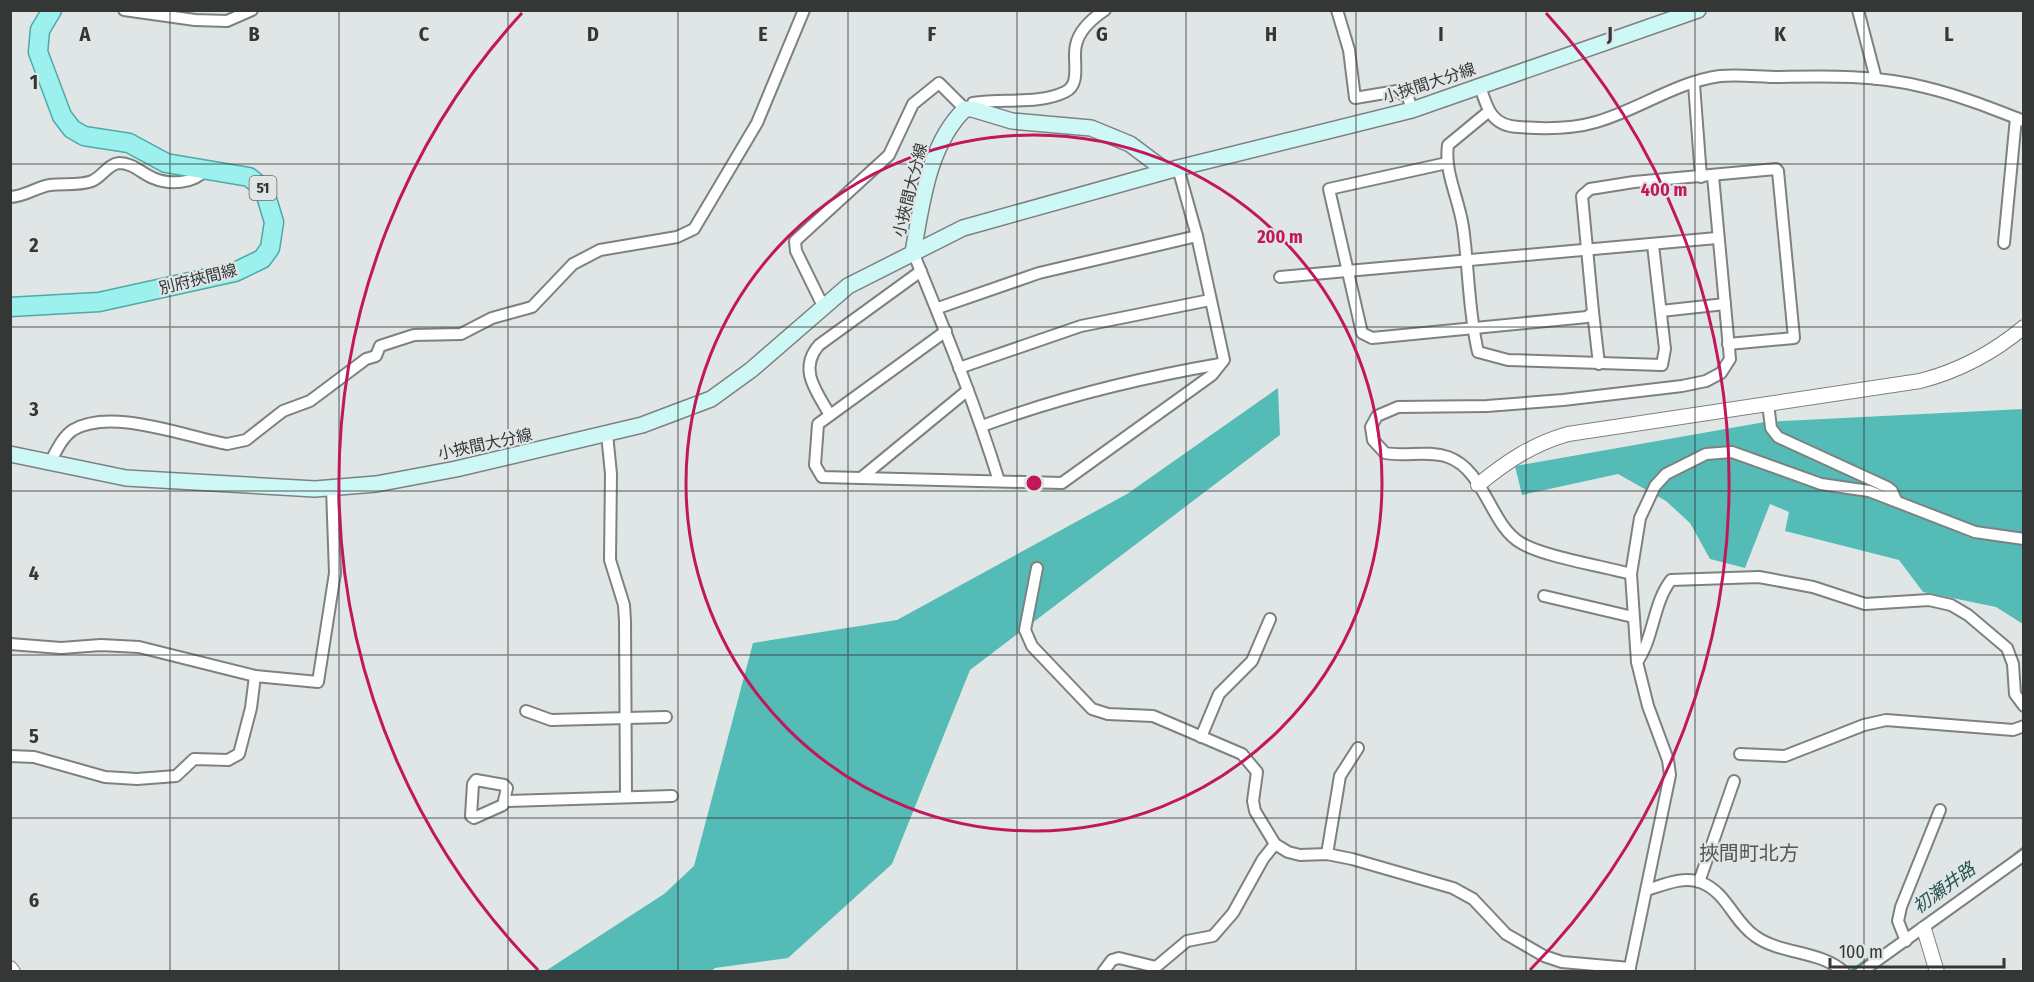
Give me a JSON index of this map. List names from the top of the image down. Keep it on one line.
{"streets":{"main road":["小挾間大分線","51","別府挾間線"]},"districts":["挾間町北方"],"water":["初瀬井路"],"scale_bar":"100 m","grid":{"columns":["A","B","C","D","E","F","G","H","I","J","K","L"],"rows":["1","2","3","4","5","6"]},"rings":["400 m","200 m"]}
